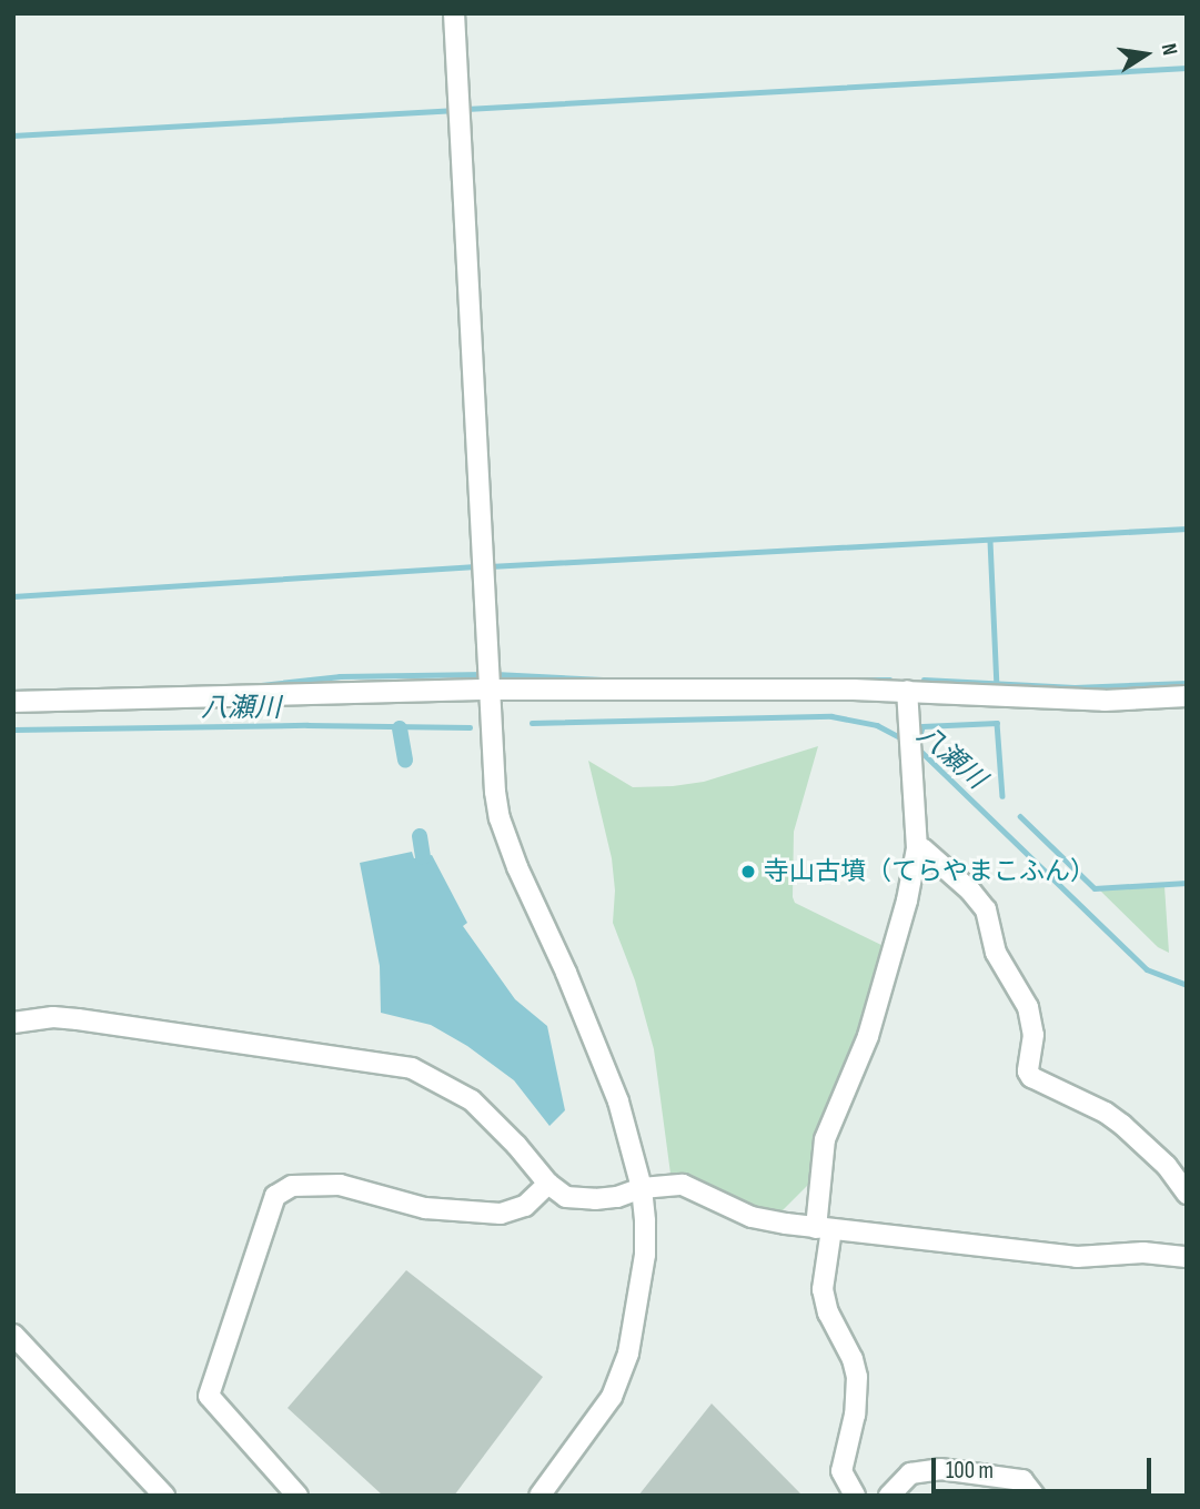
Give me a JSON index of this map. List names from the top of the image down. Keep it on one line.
{"water":["八瀬川"],"places":["寺山古墳（てらやまこふん）"],"scale_bar":"100 m","north":"right"}
